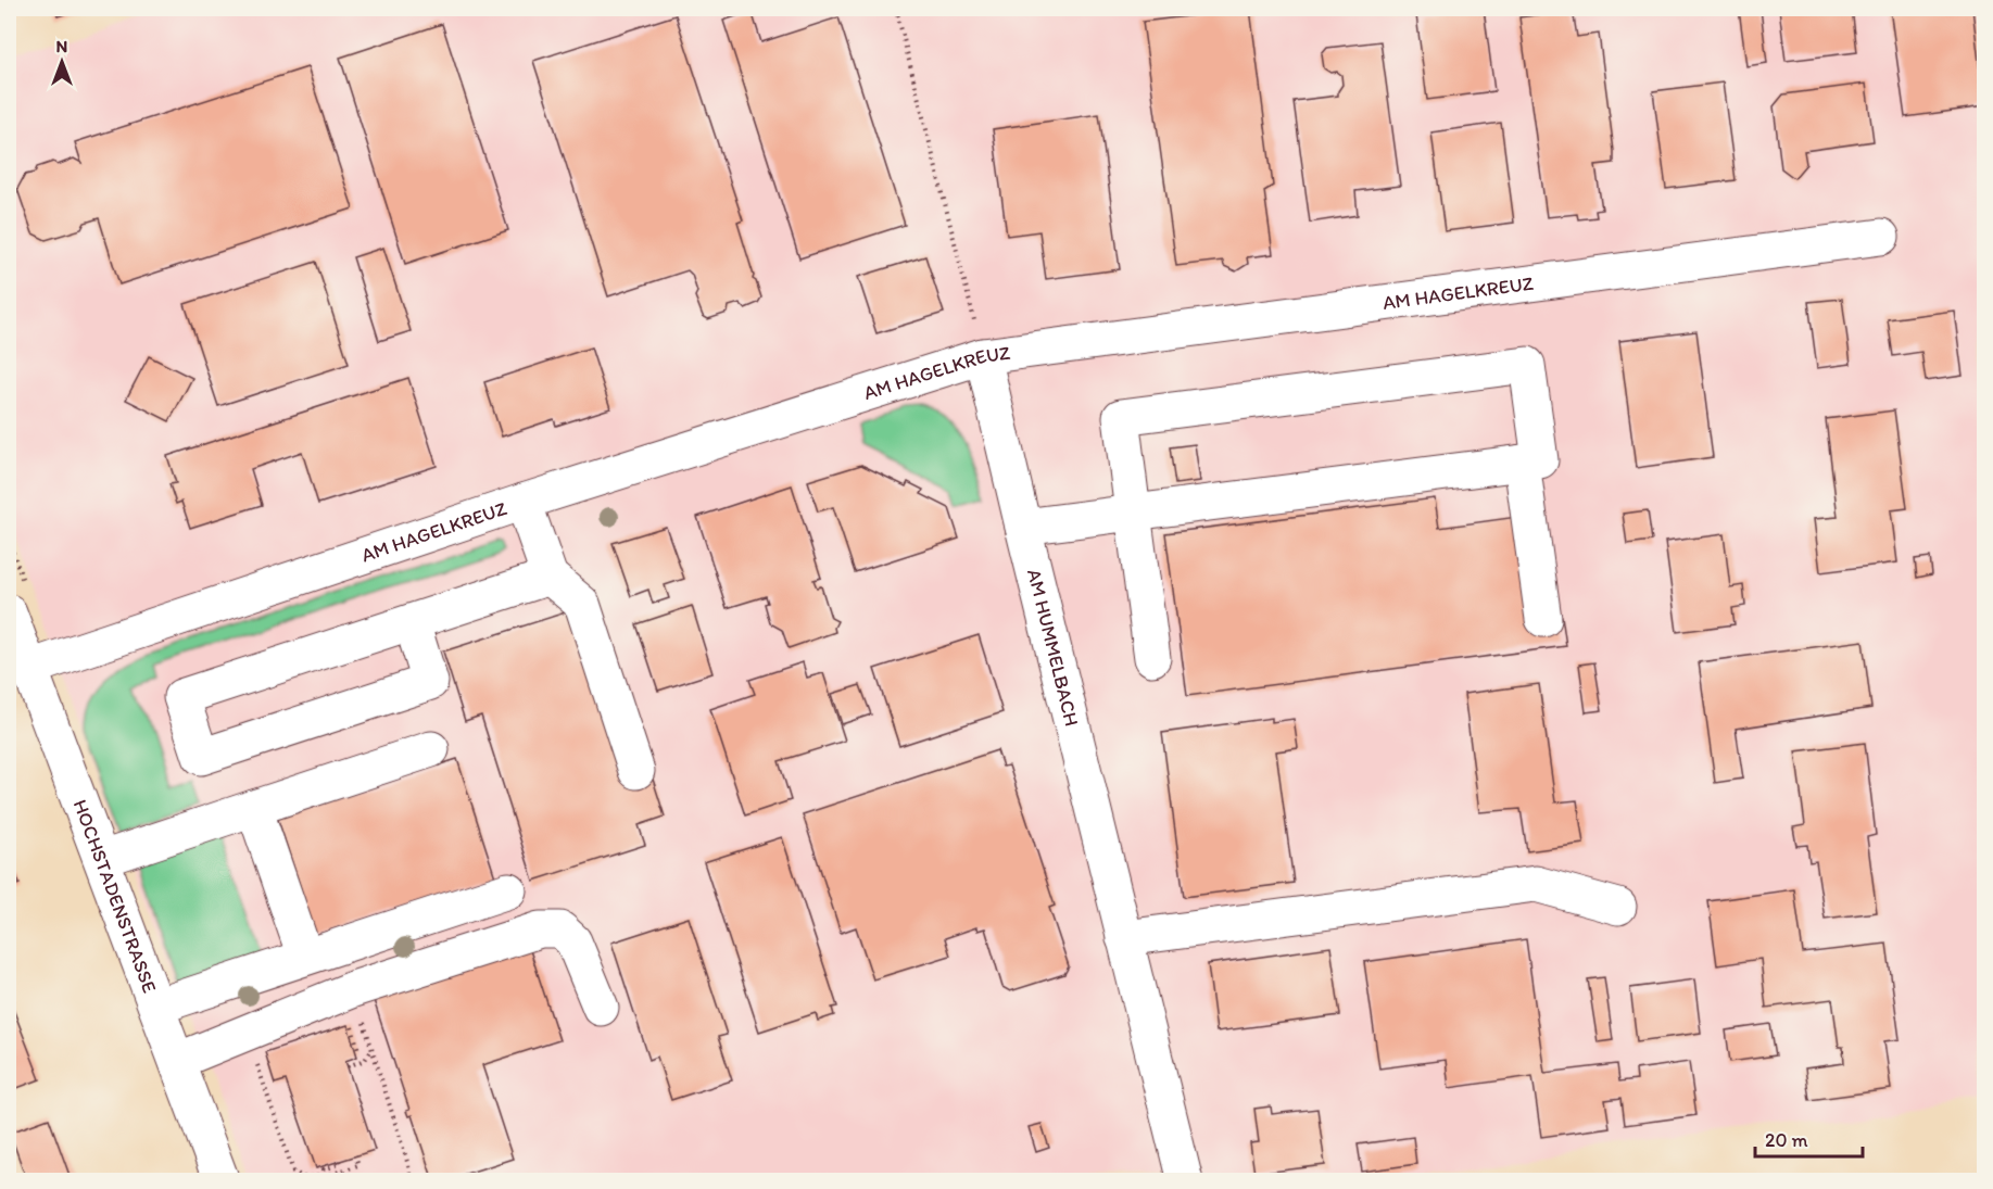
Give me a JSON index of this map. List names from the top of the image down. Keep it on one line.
{"streets":{"street":["AM HAGELKREUZ","AM HUMMELBACH","HOCHSTADENSTRASSE"]},"crossings":[["AM HAGELKREUZ","AM HUMMELBACH"],["AM HAGELKREUZ","HOCHSTADENSTRASSE"]],"scale_bar":"20 m","north":"top"}
